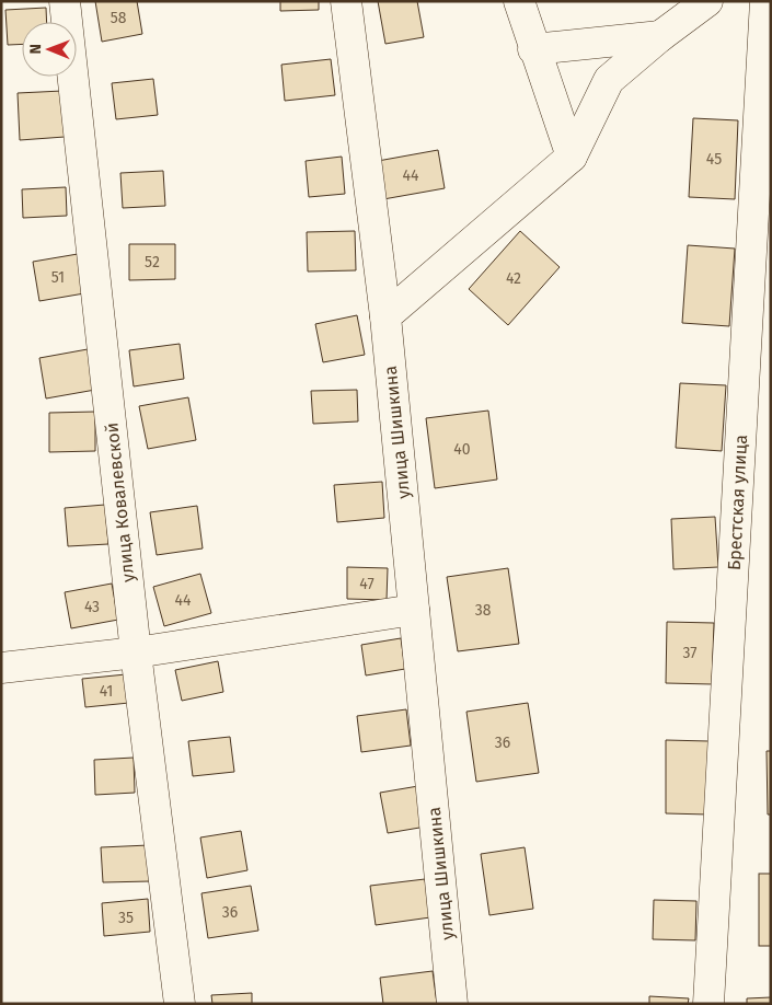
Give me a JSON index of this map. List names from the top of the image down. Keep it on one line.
{"streets":{"street":["улица Шишкина","улица Ковалевской","Брестская улица"]},"house_numbers":["58","45","44","52","51","42","40","47","44","43","38","37","41","36","36","35"],"north":"left"}
